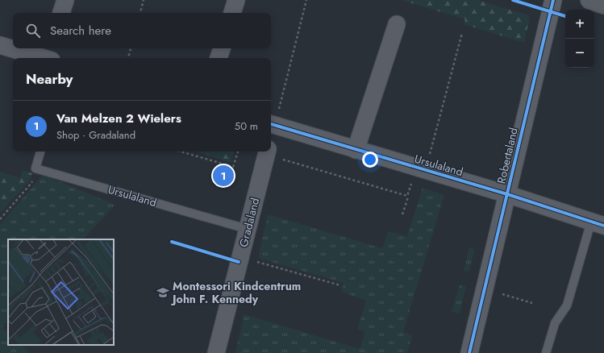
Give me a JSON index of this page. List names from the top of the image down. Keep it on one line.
{"streets":{"street":["Robertaland","Ursulaland","Gradaland"]},"crossings":[["Robertaland","Ursulaland"],["Ursulaland","Gradaland"]],"places":{"school or university":["Montessori Kindcentrum John F. Kennedy"]},"page":{"map_buttons":["+","−"],"search":"Search here","heading":"Nearby","list":[{"mark":"1","name":"Van Melzen 2 Wielers","note":"Shop · Gradaland","value":"50 m"}],"pins":"1"}}
